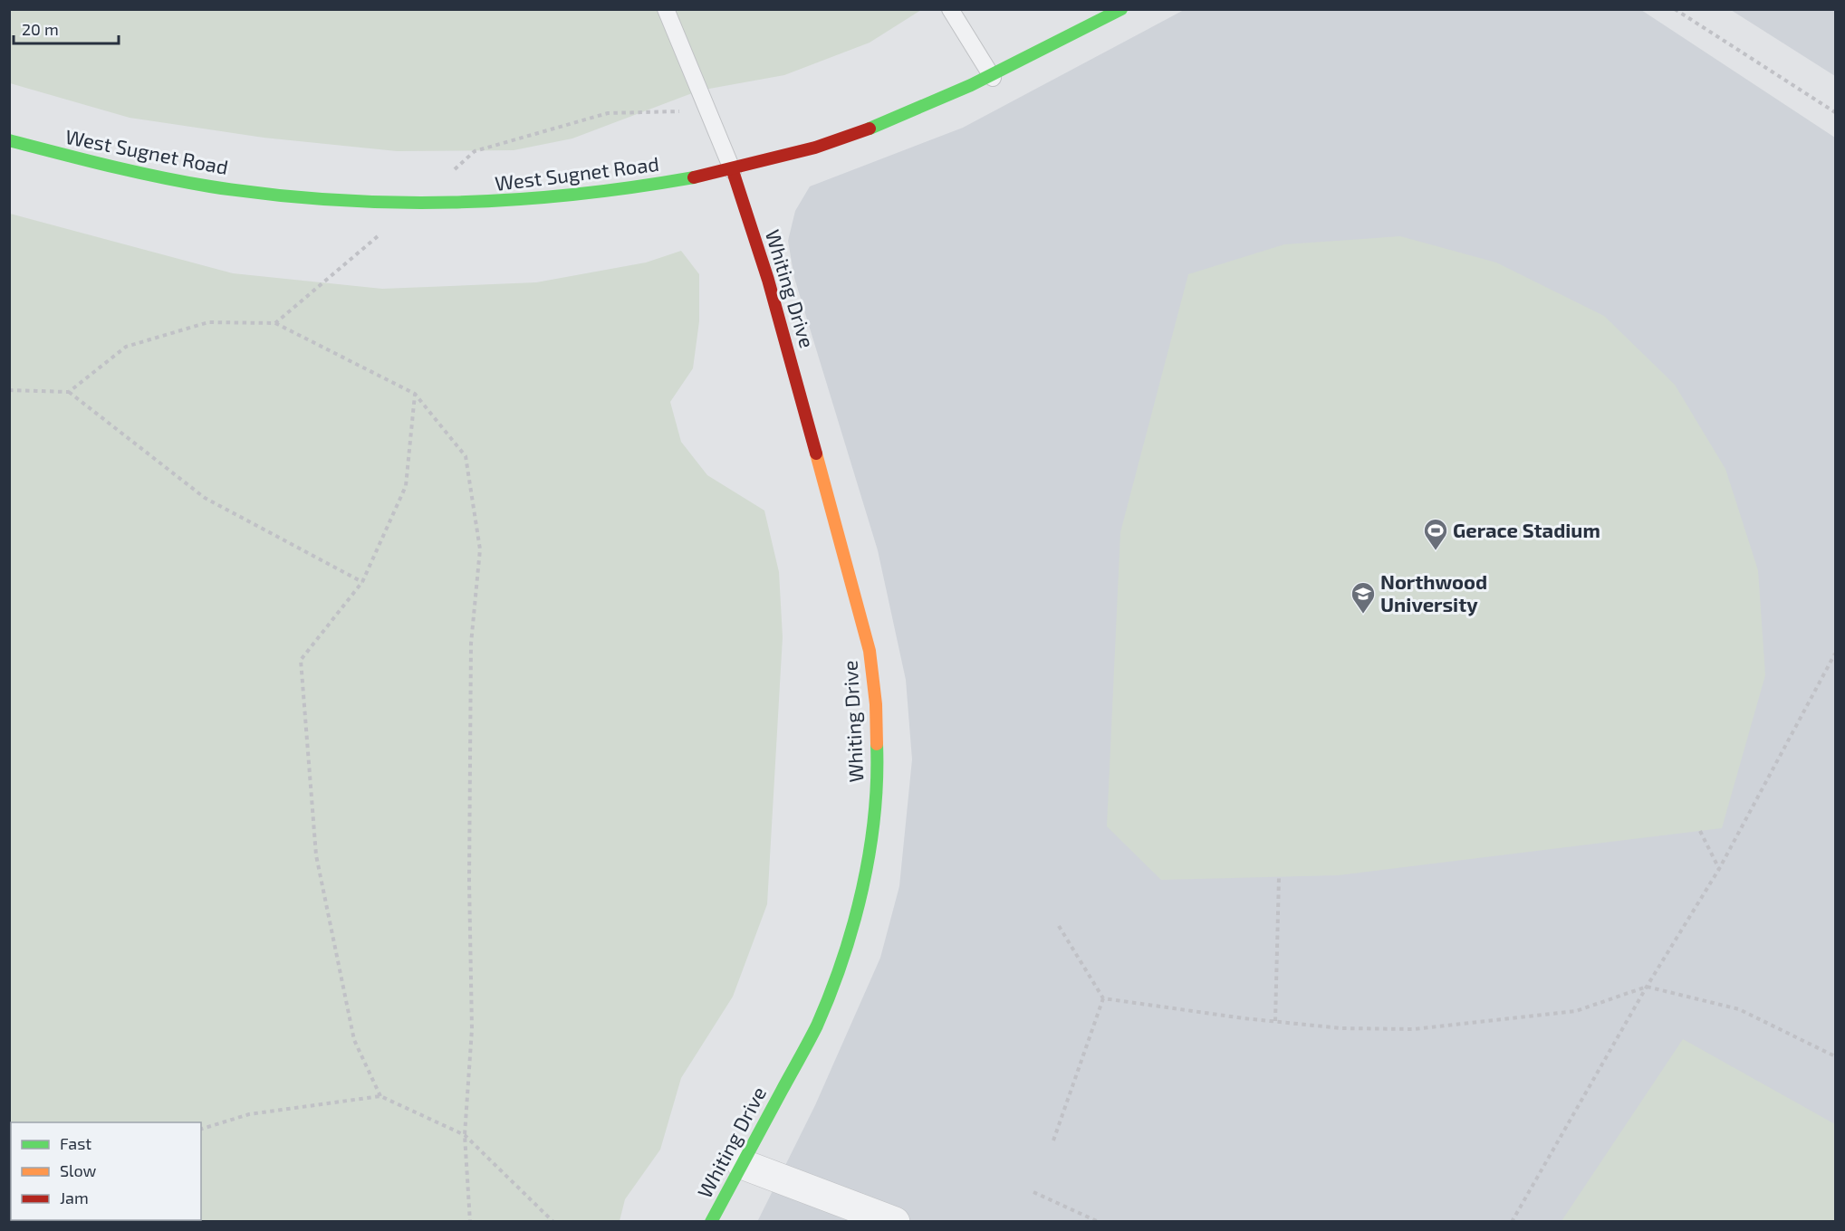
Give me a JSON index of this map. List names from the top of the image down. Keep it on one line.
{"streets":{"street":["West Sugnet Road","Whiting Drive"]},"crossings":[["West Sugnet Road","Whiting Drive"]],"places":{"sports":["Gerace Stadium"],"school or university":["Northwood University"]},"legend":["Fast","Slow","Jam"],"scale_bar":"20 m"}
